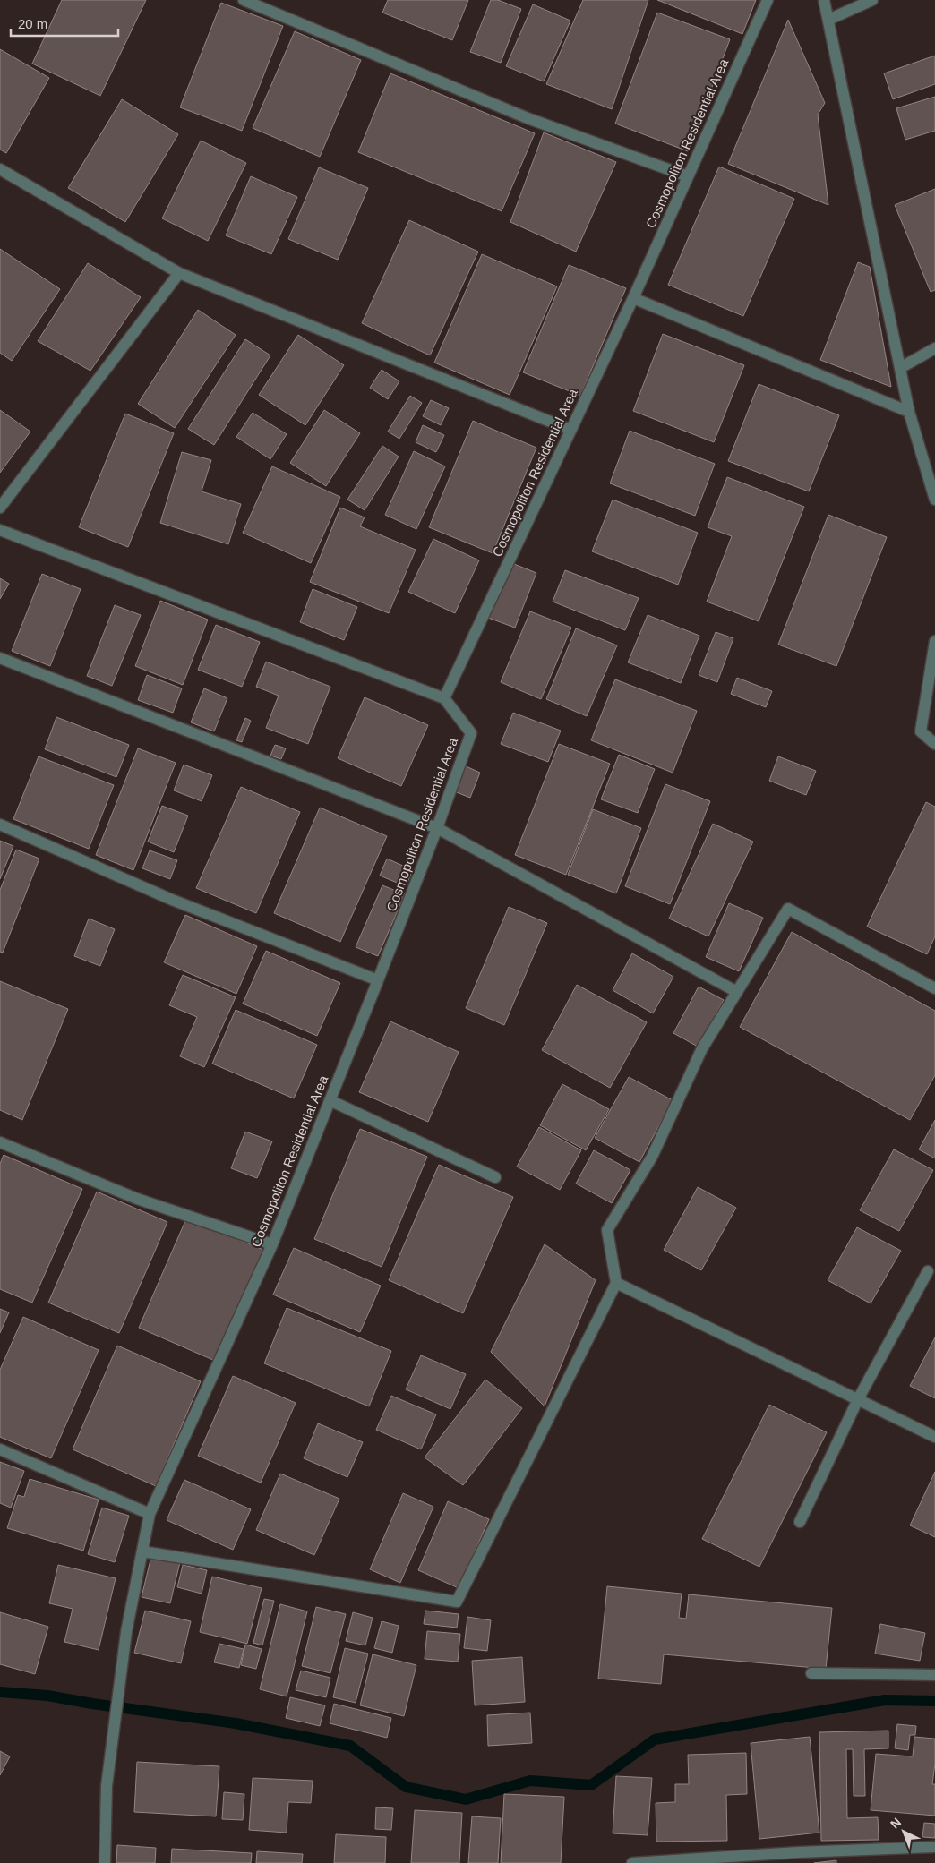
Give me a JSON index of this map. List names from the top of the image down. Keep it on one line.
{"streets":{"street":["Cosmopoliton Residential Area"]},"scale_bar":"20 m","north":"top left"}
